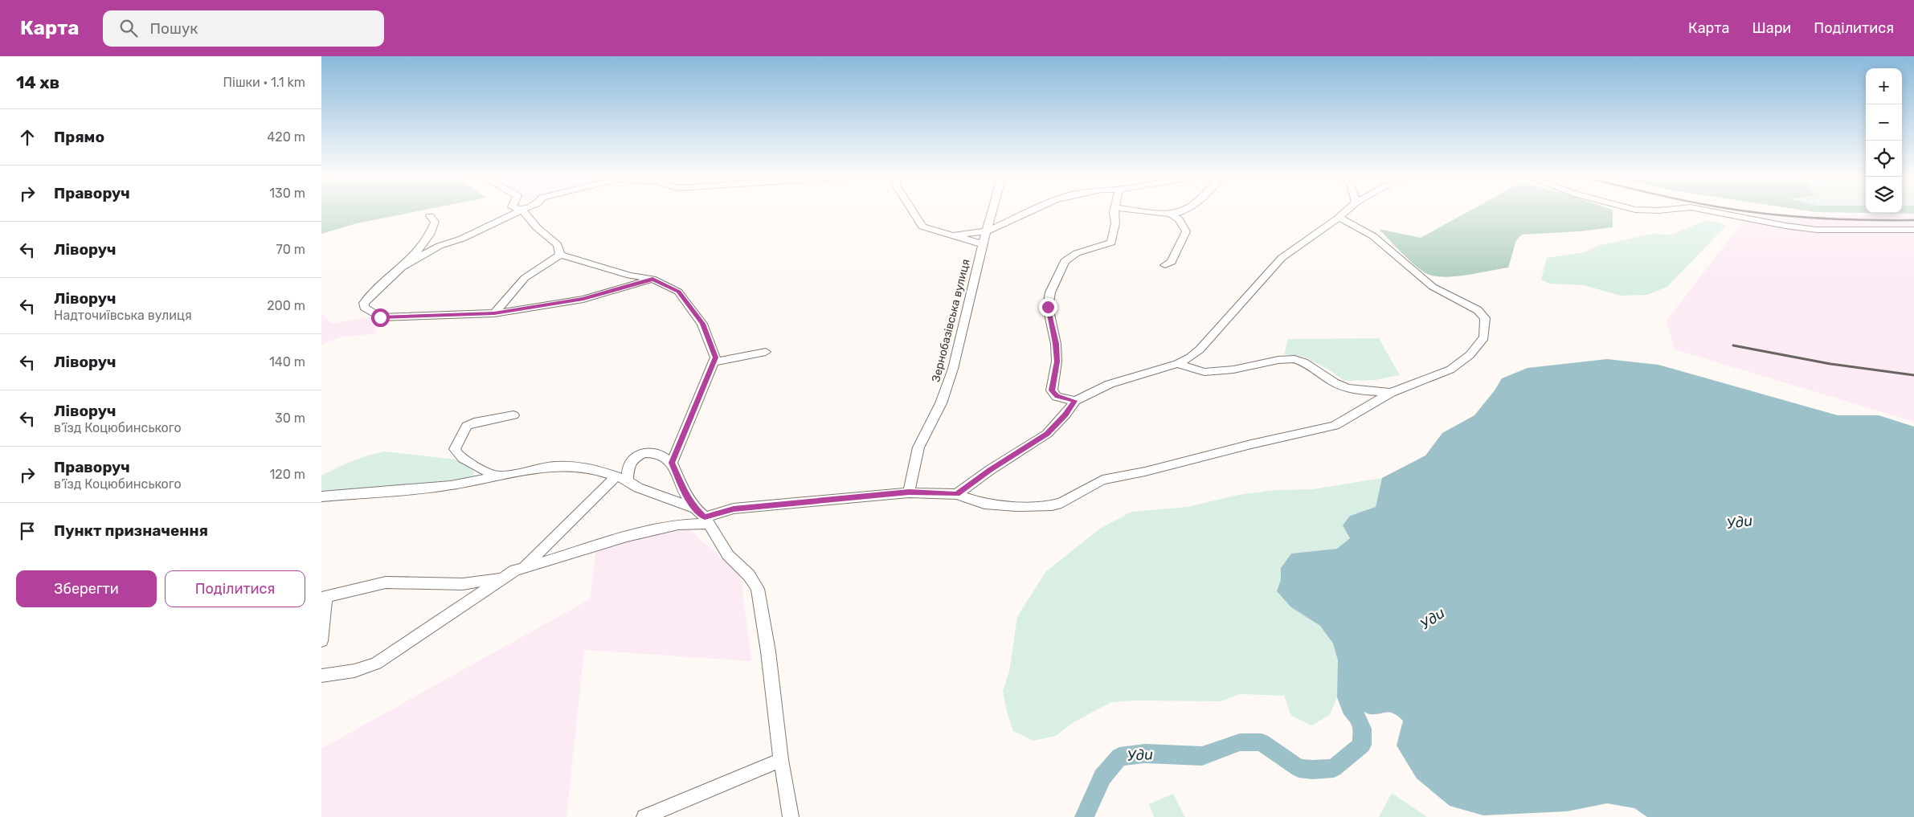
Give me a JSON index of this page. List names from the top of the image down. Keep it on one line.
{"streets":{"street":["Зернобазівська вулиця"]},"water":["Уди"],"page":{"header":"Карта","search":"Пошук","nav":["Карта","Шари","Поділитися"],"heading":["14 хв","Пішки · 1.1 km"],"map_buttons":["+","−"],"list":[["Прямо","420 m"],["Праворуч","130 m"],["Ліворуч","70 m"],["Ліворуч","Надточиївська вулиця","200 m"],["Ліворуч","140 m"],["Ліворуч","в’їзд Коцюбинського","30 m"],["Праворуч","в’їзд Коцюбинського","120 m"],"Пункт призначення"],"buttons":["Зберегти","Поділитися"]}}
